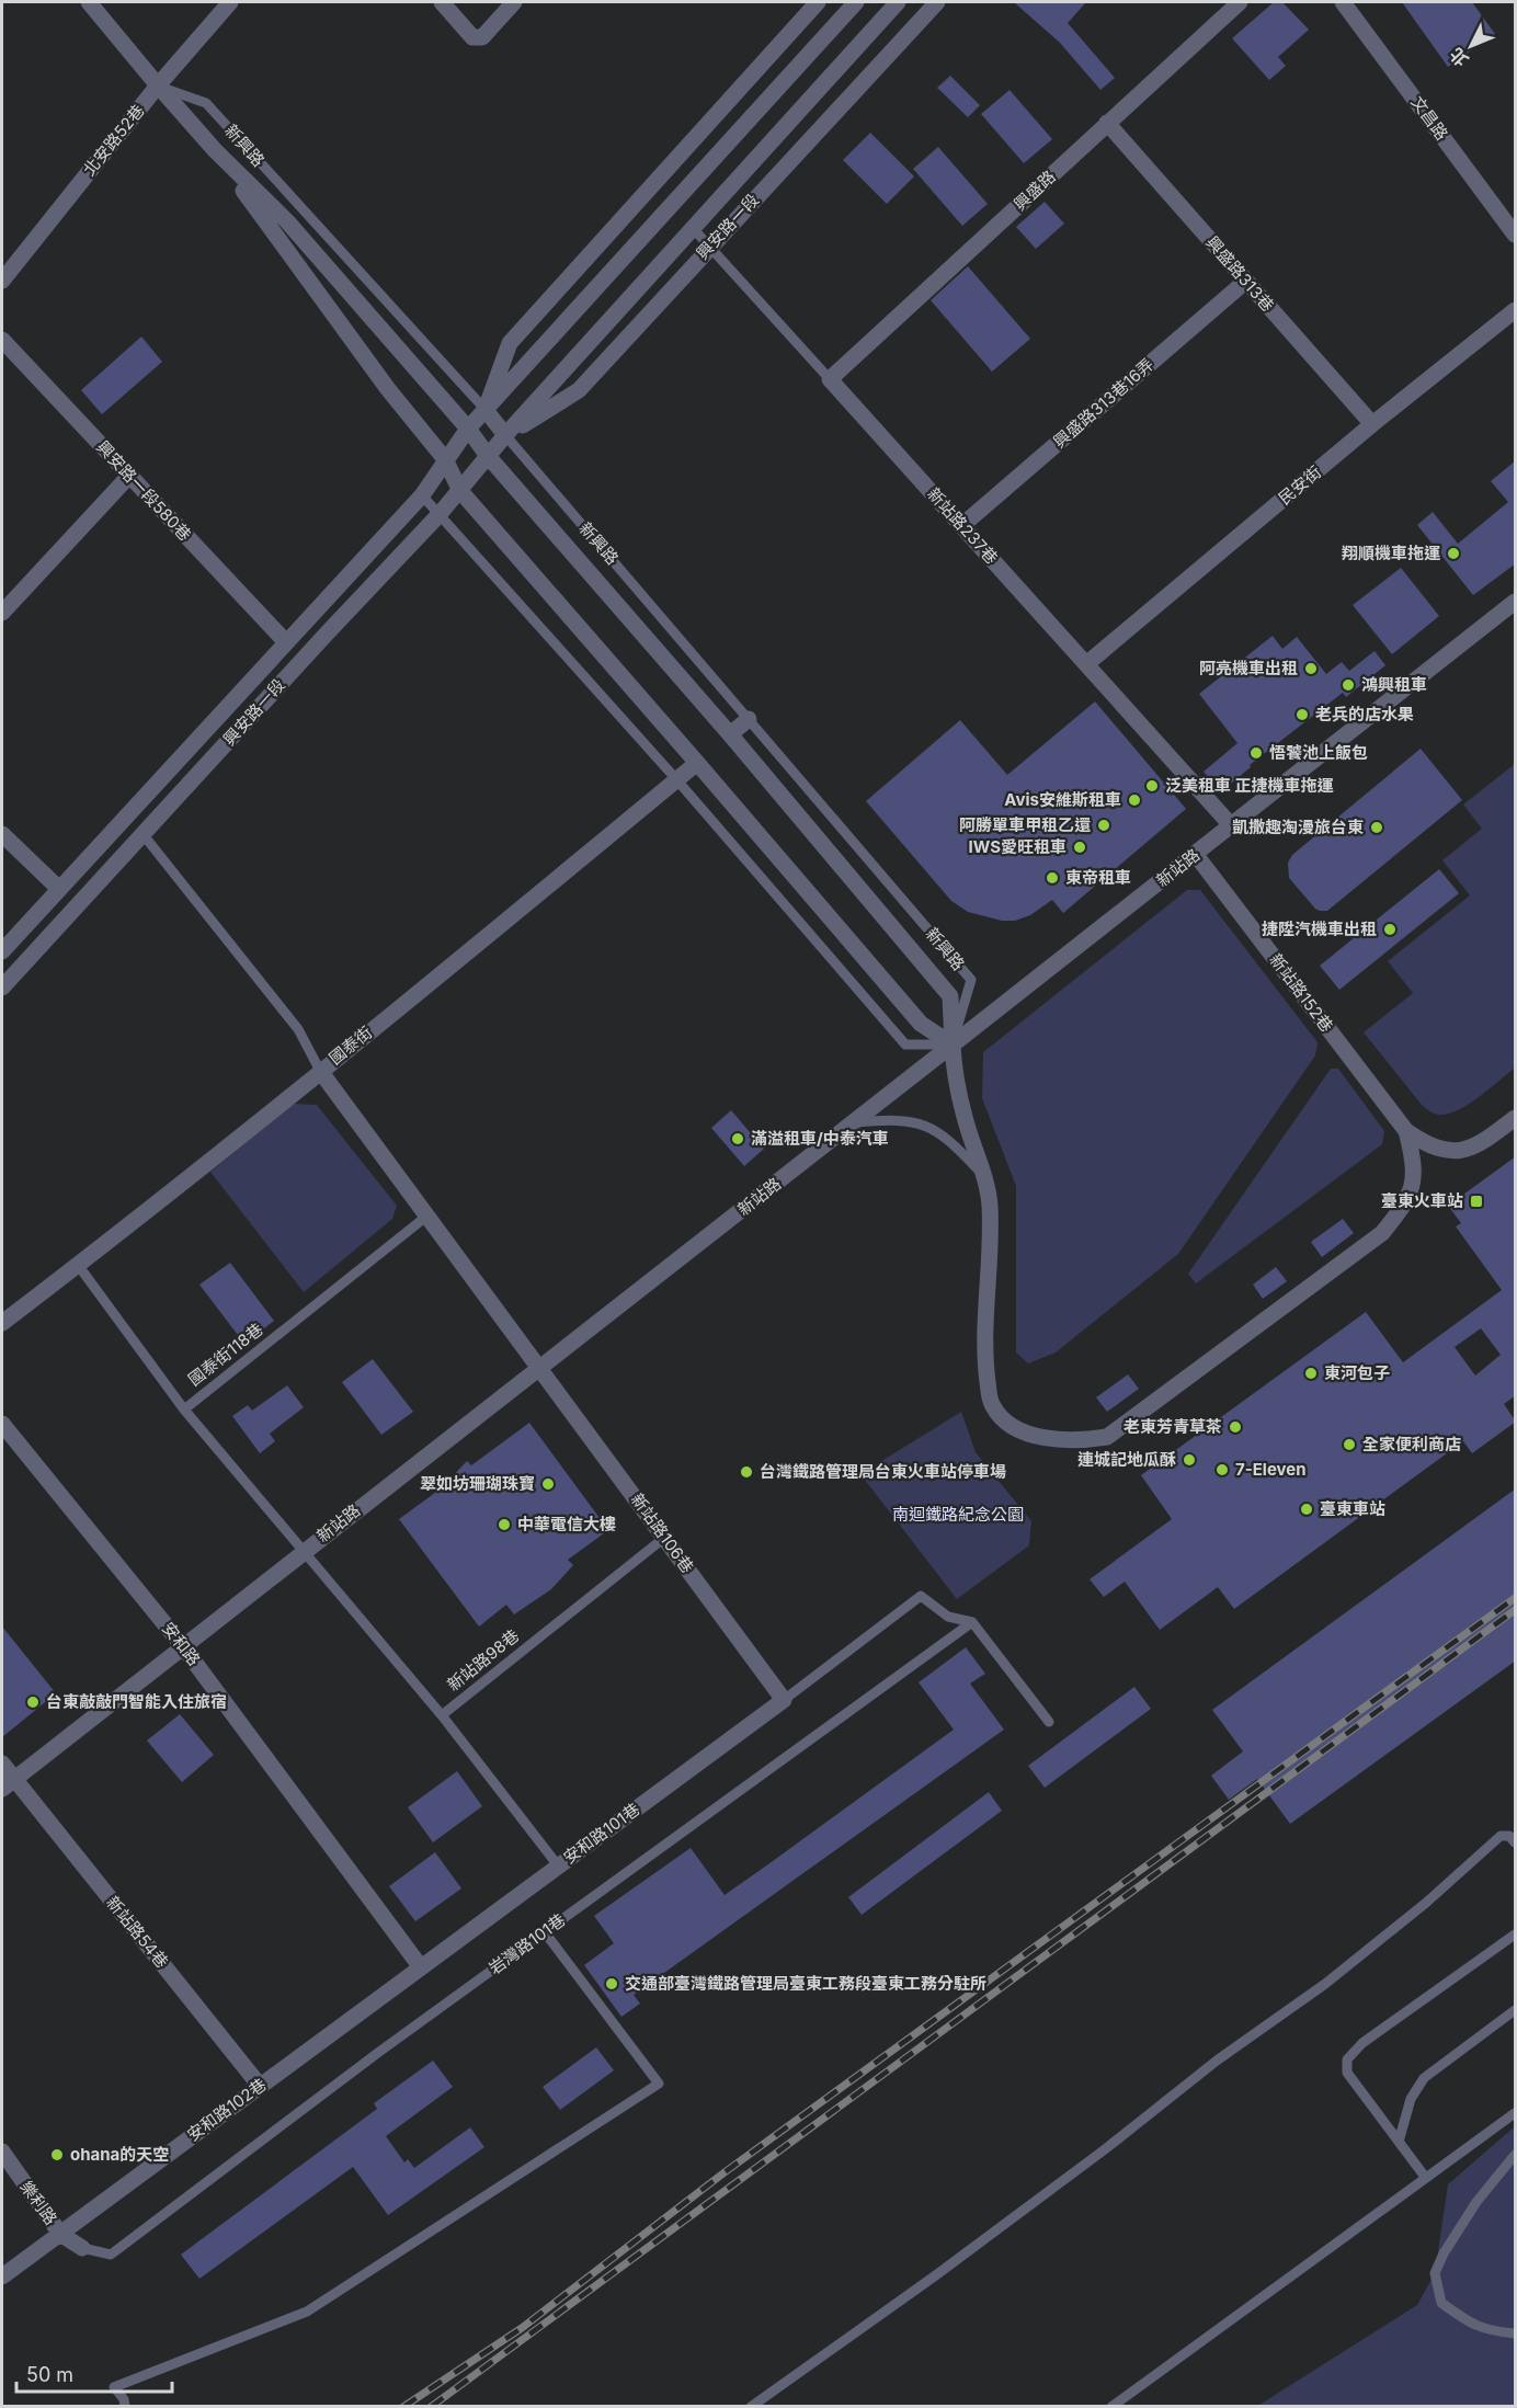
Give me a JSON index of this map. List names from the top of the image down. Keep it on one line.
{"streets":{"street":["文昌路","北安路52巷","新興路","興盛路","興安路一段","興盛路313巷","興盛路313巷16弄","民安街","興安路一段580巷","新站路237巷","新站路","新站路152巷","國泰街","新站路106巷","安和路","安和路101巷","新站路54巷","安和路102巷","樂利路"],"lane":["國泰街118巷","新站路98巷","岩灣路101巷"]},"crossings":[["北安路52巷","新興路"],["新興路","興安路一段"],["新興路","新站路"],["新興路","新站路152巷"],["新興路","國泰街"],["興盛路","興盛路313巷"],["興盛路","新站路237巷"],["興安路一段","興安路一段580巷"],["興安路一段","新站路237巷"],["興盛路313巷","興盛路313巷16弄"],["興盛路313巷","民安街"],["興盛路313巷16弄","新站路237巷"],["民安街","新站路237巷"],["新站路237巷","新站路"],["新站路","新站路152巷"],["新站路","新站路106巷"],["新站路","安和路"],["新站路","新站路54巷"],["國泰街","國泰街118巷"],["國泰街","新站路106巷"],["國泰街118巷","新站路106巷"],["新站路106巷","新站路98巷"],["新站路106巷","安和路101巷"],["安和路","安和路101巷"],["安和路","安和路102巷"],["新站路98巷","安和路101巷"],["安和路101巷","安和路102巷"],["新站路54巷","安和路102巷"],["岩灣路101巷","樂利路"],["安和路102巷","樂利路"]],"parks":["南迴鐵路紀念公園"],"places":{"other":["翔順機車拖運","阿亮機車出租","鴻興租車","老兵的店水果","悟饕池上飯包","泛美租車 正捷機車拖運","Avis安維斯租車","阿勝單車甲租乙還","凱撒趣淘漫旅台東","IWS愛旺租車","東帝租車","捷陞汽機車出租","滿溢租車/中泰汽車","東河包子","老東芳青草茶","全家便利商店","連城記地瓜酥","7-Eleven","台灣鐵路管理局台東火車站停車場","翠如坊珊瑚珠寶","臺東車站","中華電信大樓","台東敲敲門智能入住旅宿","交通部臺灣鐵路管理局臺東工務段臺東工務分駐所","ohana的天空"],"transit":["臺東火車站"]},"scale_bar":"50 m","north":"bottom left"}
